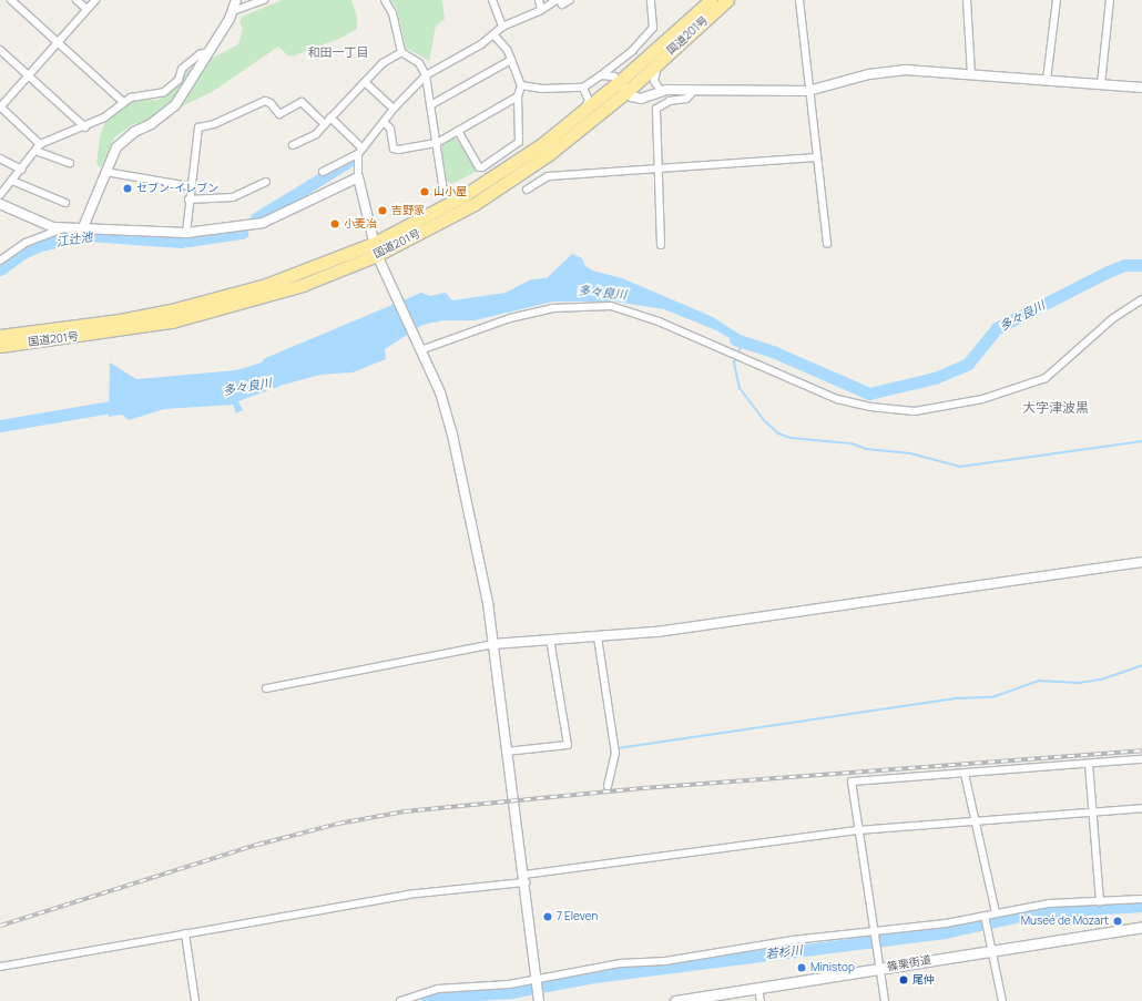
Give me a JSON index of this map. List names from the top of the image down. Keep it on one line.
{"streets":{"highway":["国道201号"],"main road":["篠栗街道"]},"districts":["和田一丁目","大字津波黒"],"water":["江辻池","多々良川","若杉川"],"places":["セブン-イレブン","山小屋","吉野家","小麦冶","7 Eleven","Museé de Mozart","Ministop","尾仲"]}
